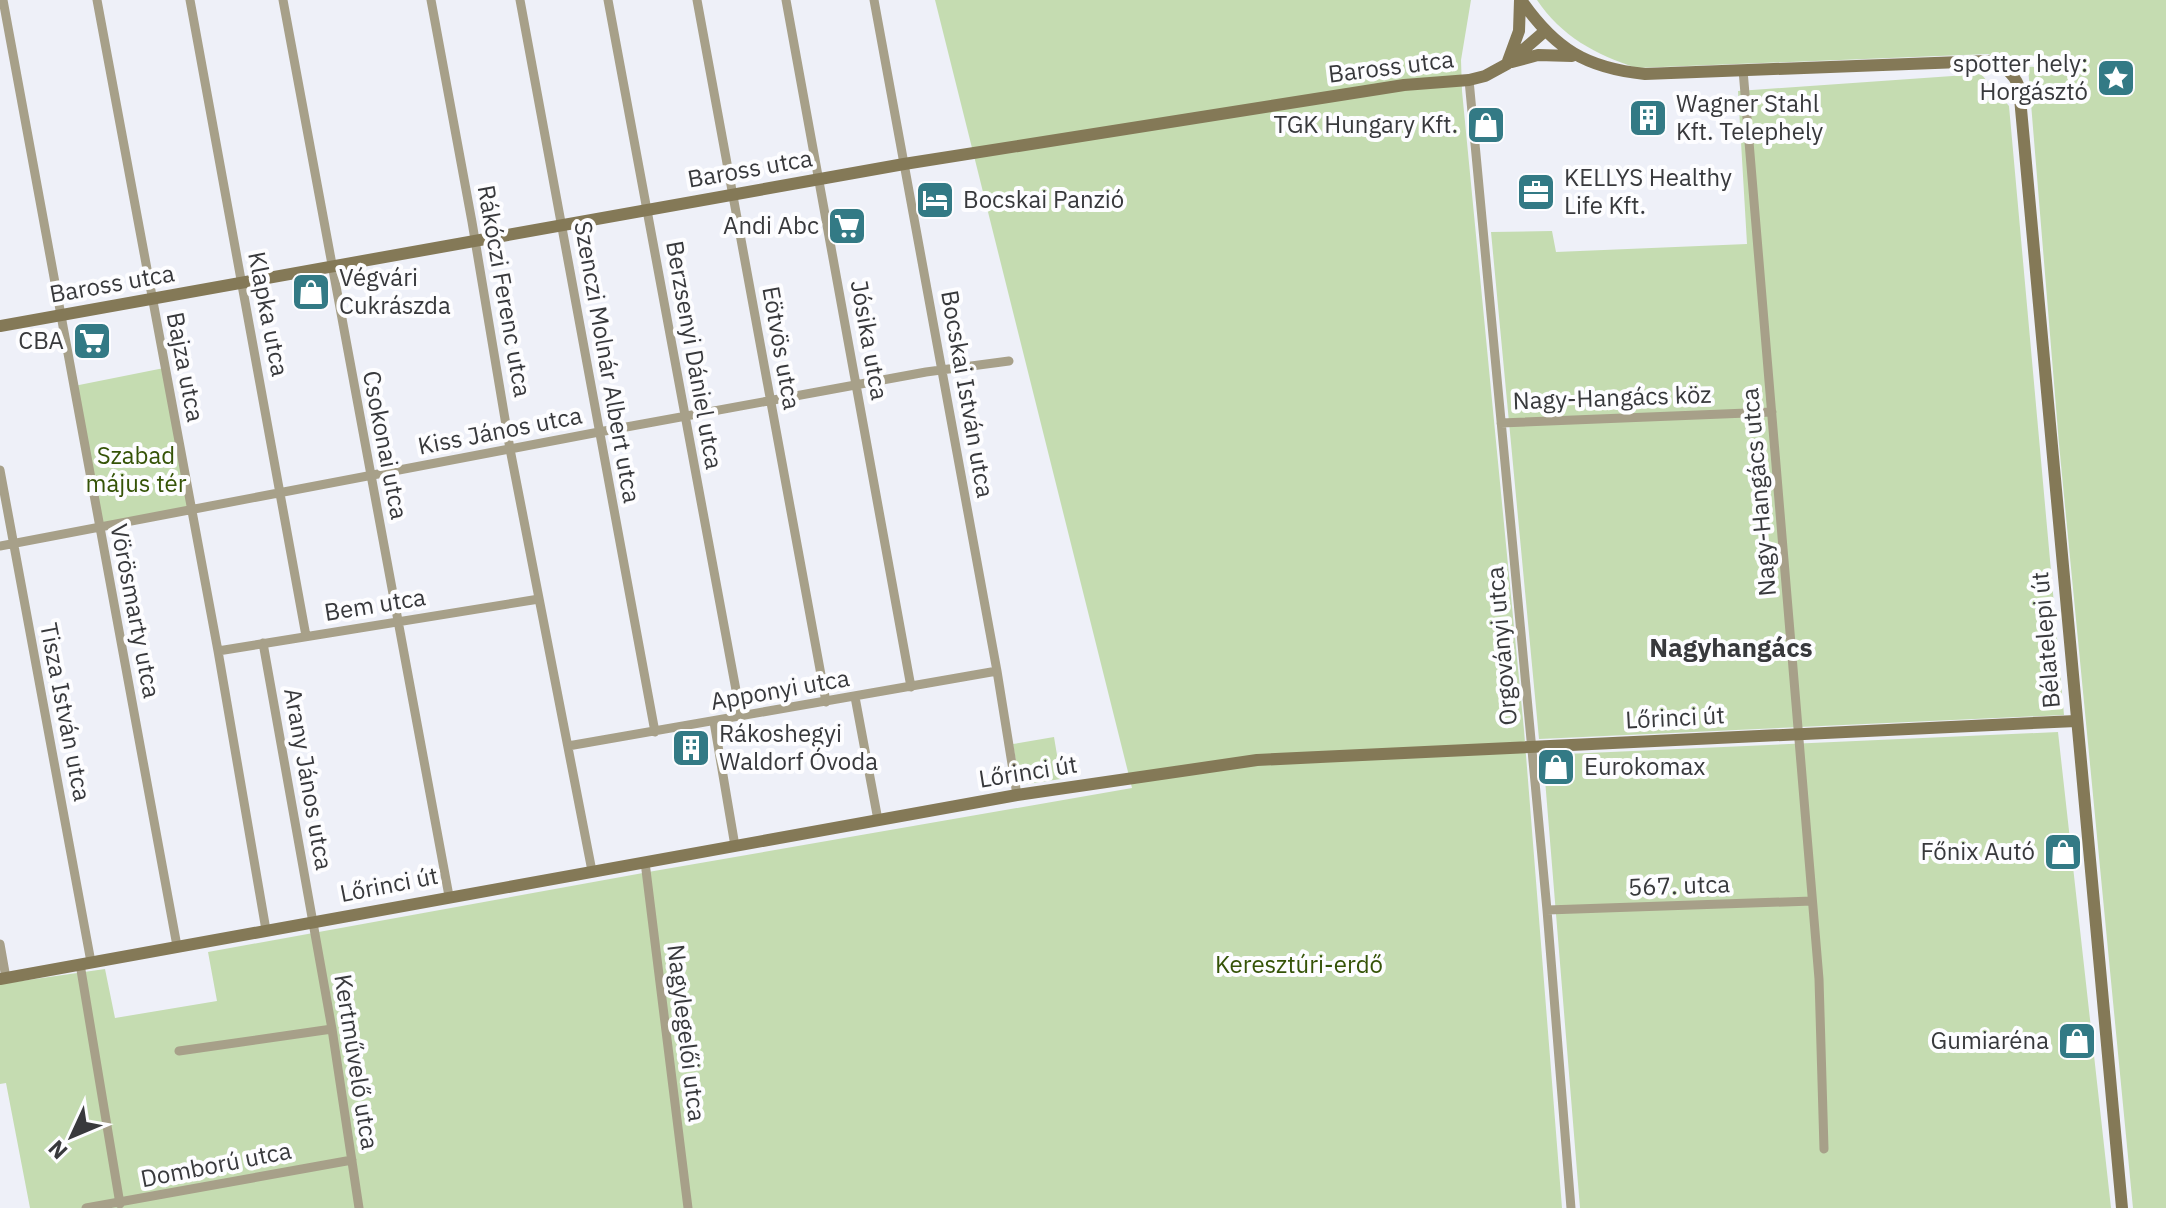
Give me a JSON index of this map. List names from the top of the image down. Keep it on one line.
{"streets":{"street":["Baross utca","Rákóczi Ferenc utca","Klapka utca","Jósika utca","Eötvös utca","Berzsenyi Dániel utca","Szenczi Molnár Albert utca","Bajza utca","Bocskai István utca","Nagy-Hangács köz","Kiss János utca","Csokonai utca","Nagy-Hangács utca","Bem utca","Vörösmarty utca","Bélatelepi út","Orgoványi utca","Apponyi utca","Tisza István utca","Lőrinci út","Arany János utca","567. utca","Nagylegelői utca","Kertművelő utca","Domború utca"]},"crossings":[["Baross utca","Rákóczi Ferenc utca"],["Baross utca","Klapka utca"],["Baross utca","Jósika utca"],["Baross utca","Eötvös utca"],["Baross utca","Berzsenyi Dániel utca"],["Baross utca","Szenczi Molnár Albert utca"],["Baross utca","Bajza utca"],["Baross utca","Bocskai István utca"],["Baross utca","Csokonai utca"],["Baross utca","Nagy-Hangács utca"],["Baross utca","Vörösmarty utca"],["Baross utca","Bélatelepi út"],["Baross utca","Orgoványi utca"],["Rákóczi Ferenc utca","Kiss János utca"],["Rákóczi Ferenc utca","Bem utca"],["Rákóczi Ferenc utca","Apponyi utca"],["Rákóczi Ferenc utca","Lőrinci út"],["Klapka utca","Kiss János utca"],["Klapka utca","Bem utca"],["Jósika utca","Kiss János utca"],["Jósika utca","Apponyi utca"],["Eötvös utca","Kiss János utca"],["Eötvös utca","Apponyi utca"],["Berzsenyi Dániel utca","Kiss János utca"],["Berzsenyi Dániel utca","Apponyi utca"],["Szenczi Molnár Albert utca","Kiss János utca"],["Szenczi Molnár Albert utca","Apponyi utca"],["Bajza utca","Kiss János utca"],["Bajza utca","Bem utca"],["Bajza utca","Lőrinci út"],["Bocskai István utca","Kiss János utca"],["Bocskai István utca","Apponyi utca"],["Bocskai István utca","Lőrinci út"],["Nagy-Hangács köz","Nagy-Hangács utca"],["Nagy-Hangács köz","Orgoványi utca"],["Kiss János utca","Csokonai utca"],["Kiss János utca","Vörösmarty utca"],["Kiss János utca","Tisza István utca"],["Csokonai utca","Bem utca"],["Csokonai utca","Lőrinci út"],["Nagy-Hangács utca","Lőrinci út"],["Nagy-Hangács utca","567. utca"],["Bem utca","Arany János utca"],["Vörösmarty utca","Lőrinci út"],["Bélatelepi út","Lőrinci út"],["Orgoványi utca","Lőrinci út"],["Orgoványi utca","567. utca"],["Tisza István utca","Lőrinci út"],["Tisza István utca","Domború utca"],["Lőrinci út","Arany János utca"],["Lőrinci út","Nagylegelői utca"],["Lőrinci út","Kertművelő utca"],["Arany János utca","Kertművelő utca"],["Kertművelő utca","Domború utca"]],"districts":["Nagyhangács"],"parks":["Szabad május tér","Keresztúri-erdő"],"places":{"place":["spotter hely: Horgásztó"],"building":["Wagner Stahl Kft. Telephely","Rákoshegyi Waldorf Óvoda"],"shop":["TGK Hungary Kft.","Végvári Cukrászda","Eurokomax","Főnix Autó","Gumiaréna"],"office":["KELLYS Healthy Life Kft."],"hotel":["Bocskai Panzió"],"supermarket":["Andi Abc","CBA"]},"north":"bottom left"}
